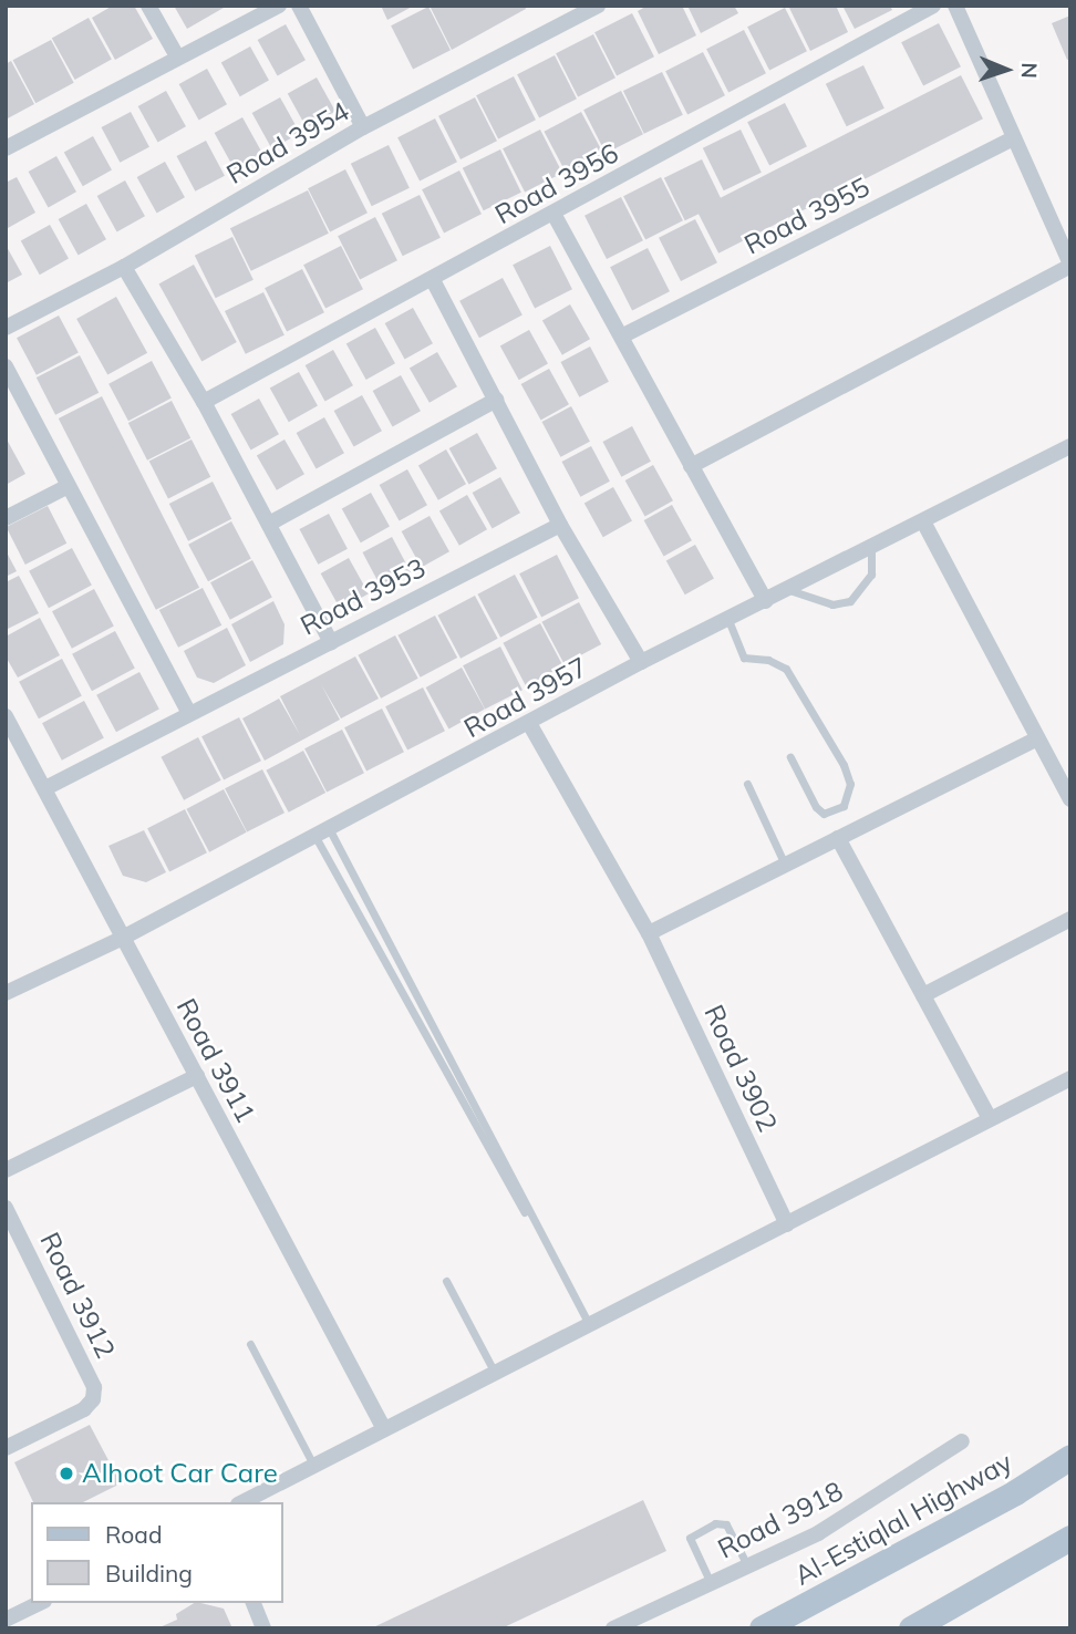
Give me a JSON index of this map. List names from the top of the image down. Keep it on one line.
{"streets":{"main road":["Al-Estiqlal Highway"],"street":["Road 3954","Road 3956","Road 3955","Road 3953","Road 3957","Road 3911","Road 3902","Road 3912","Road 3918"]},"crossings":[["Road 3953","Road 3911"],["Road 3957","Road 3911"],["Road 3957","Road 3902"]],"places":["Alhoot Car Care"],"legend":["Road","Building"],"north":"right"}
